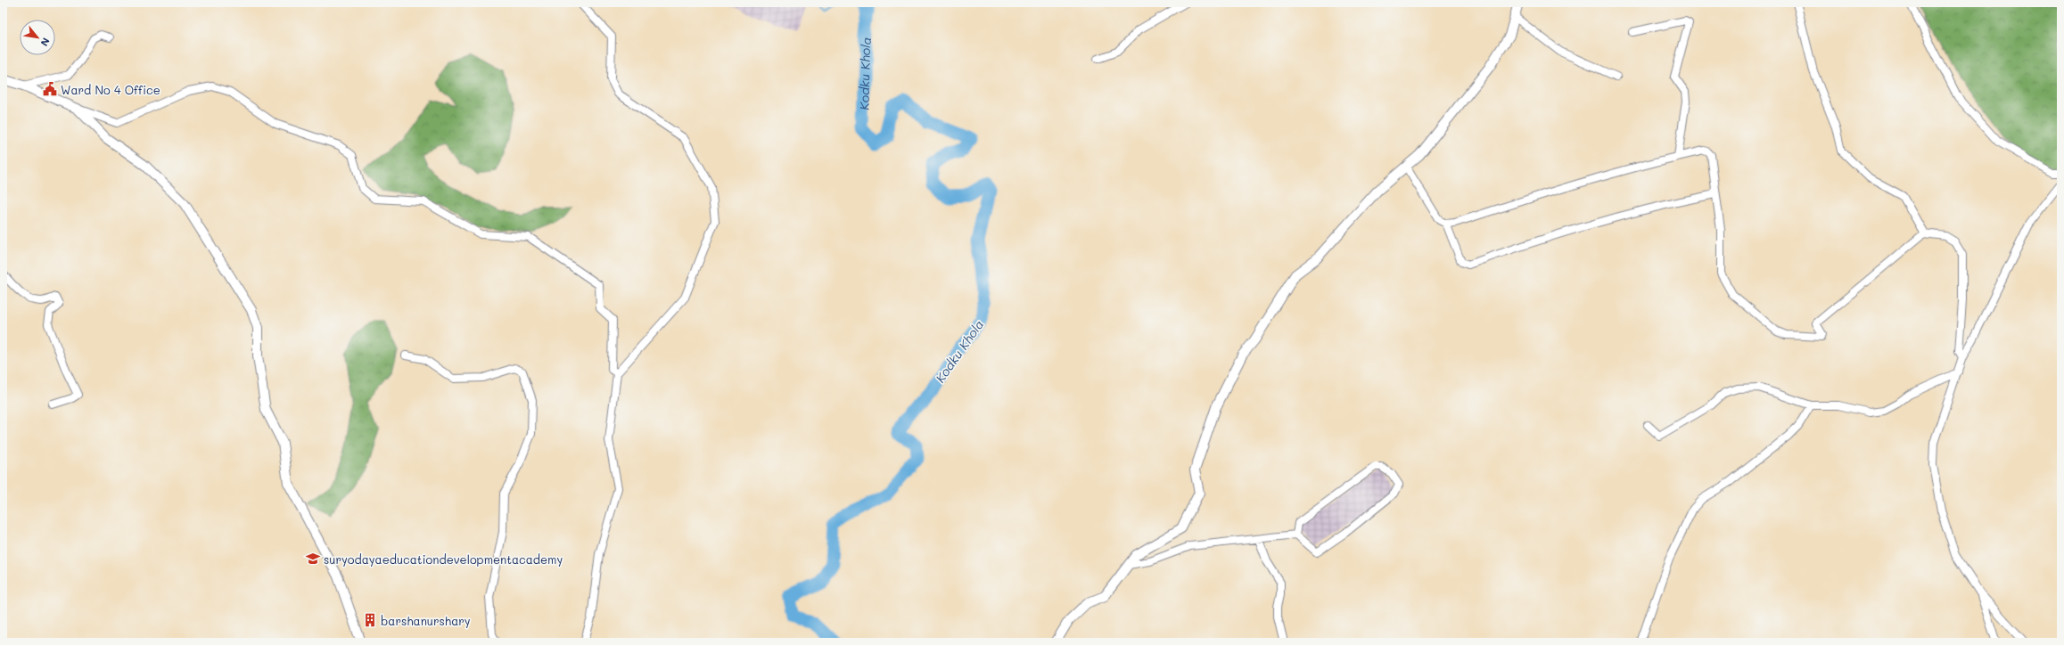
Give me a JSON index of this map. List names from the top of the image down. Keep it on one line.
{"water":["Kodku Khola"],"places":{"public building":["Ward No 4 Office"],"school or university":["suryodayaeducationdevelopmentacademy"],"building":["barshanurshary"]},"north":"bottom right"}
